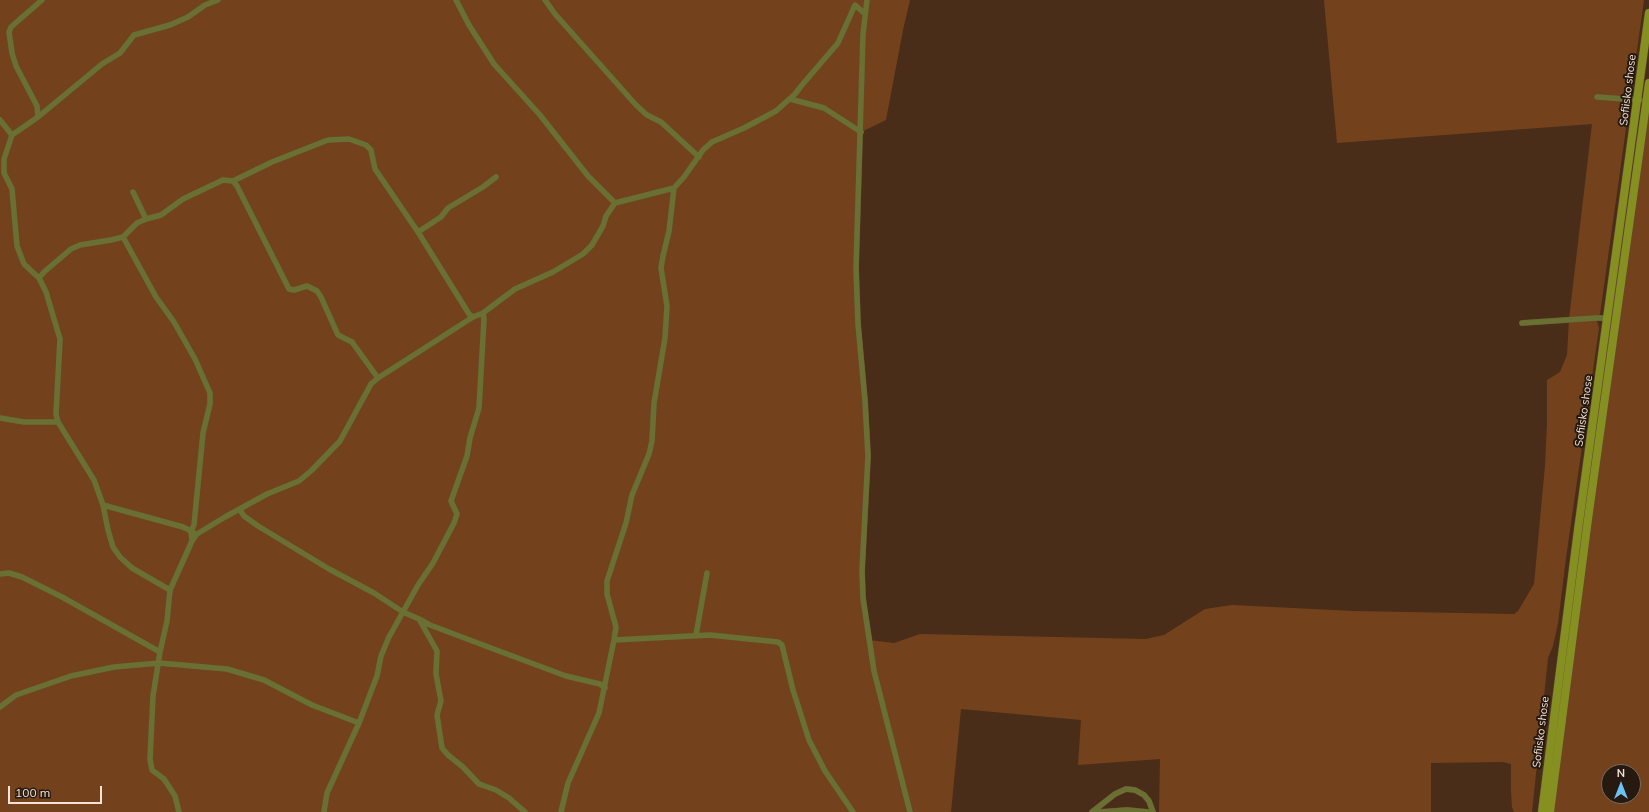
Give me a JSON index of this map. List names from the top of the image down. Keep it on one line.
{"streets":{"main road":["Sofiisko shose"]},"scale_bar":"100 m","north":"top"}
